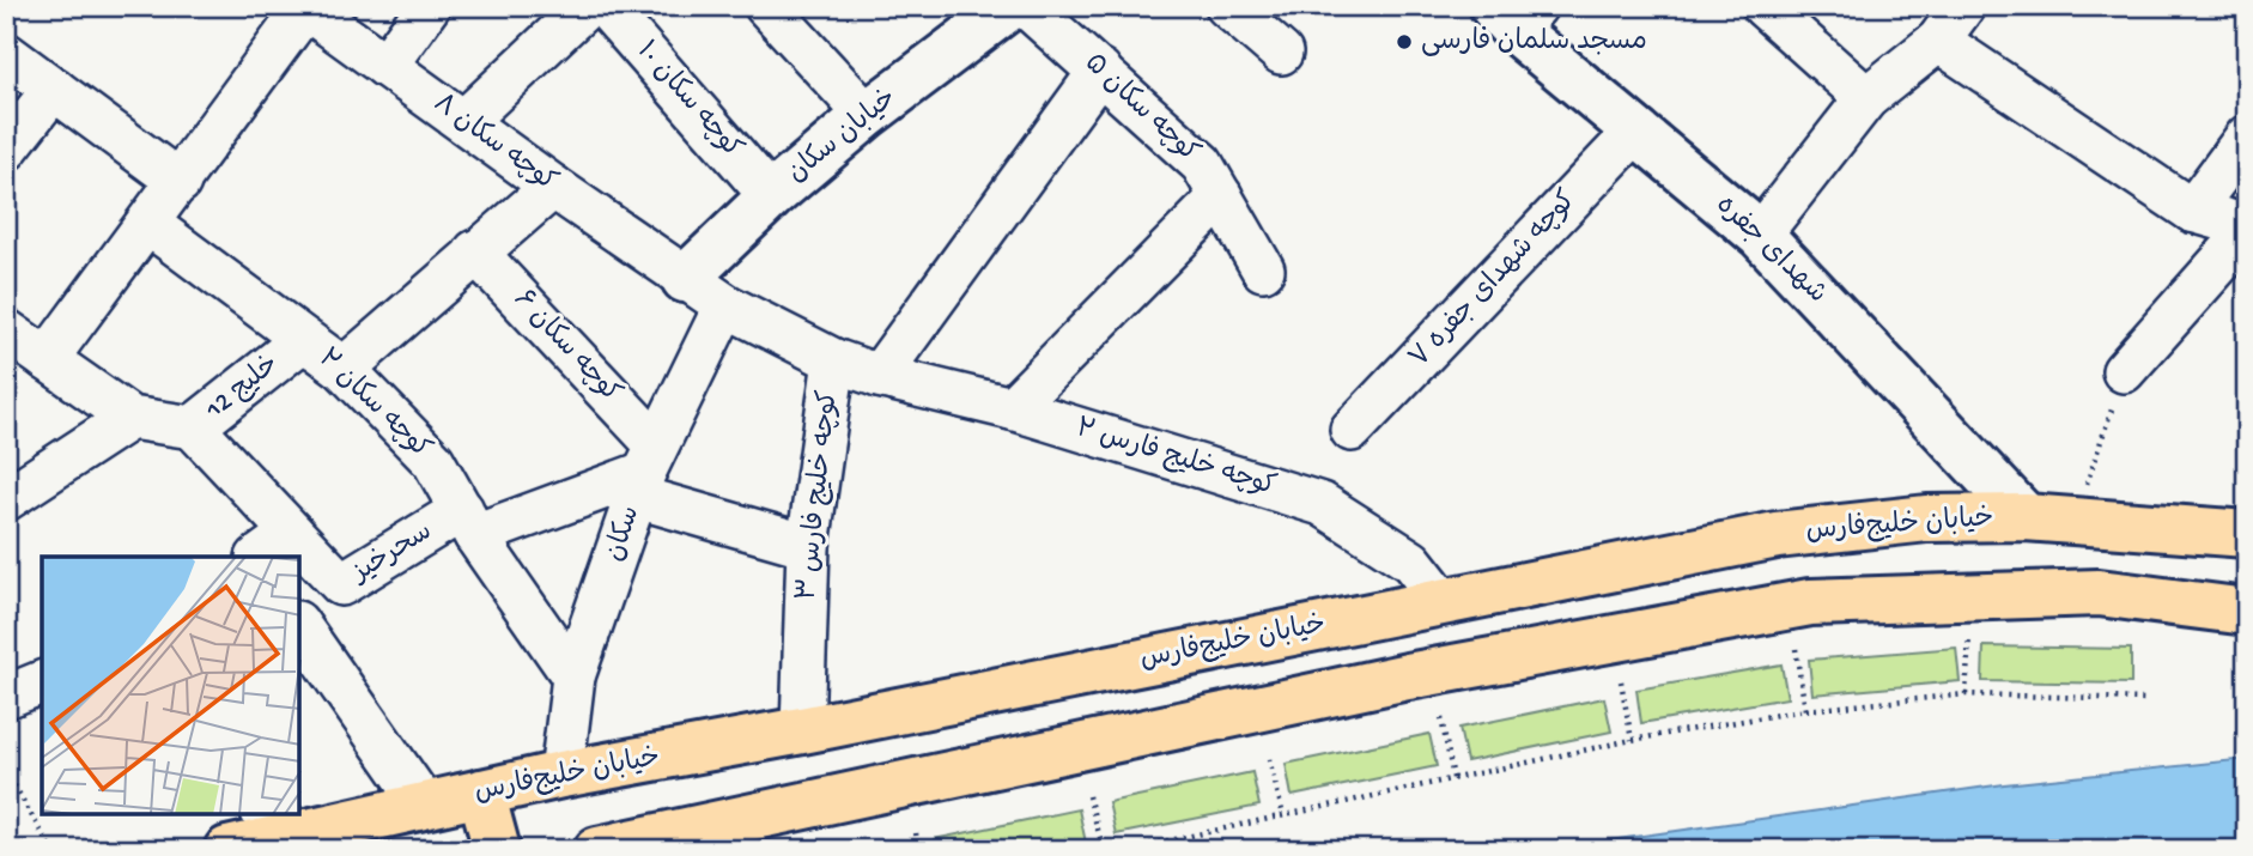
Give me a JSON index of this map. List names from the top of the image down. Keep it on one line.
{"streets":{"main road":["خیابان خلیج‌فارس"],"street":["کوچه سکان ۱۰","کوچه سکان ۵","خیابان سکان","کوچه سکان ۸","شهدای جفره","کوچه شهدای جفره ۷","کوچه سکان ۶","خلیج 12","کوچه سکان ۲","کوچه خلیج فارس ۲","کوچه خلیج فارس ۳","سکان","سحرخیز"]},"crossings":[["کوچه سکان ۱۰","خیابان سکان"],["خیابان سکان","کوچه سکان ۸"],["کوچه سکان ۸","کوچه خلیج فارس ۲"],["کوچه سکان ۸","سکان"],["شهدای جفره","کوچه شهدای جفره ۷"],["شهدای جفره","خیابان خلیج‌فارس"],["کوچه سکان ۶","سکان"],["خلیج 12","کوچه سکان ۲"],["کوچه سکان ۲","سکان"],["کوچه سکان ۲","سحرخیز"],["کوچه خلیج فارس ۲","کوچه خلیج فارس ۳"],["کوچه خلیج فارس ۲","خیابان خلیج‌فارس"],["کوچه خلیج فارس ۲","سکان"],["کوچه خلیج فارس ۳","خیابان خلیج‌فارس"],["خیابان خلیج‌فارس","سکان"]],"places":["مسجد سلمان فارسی"]}
